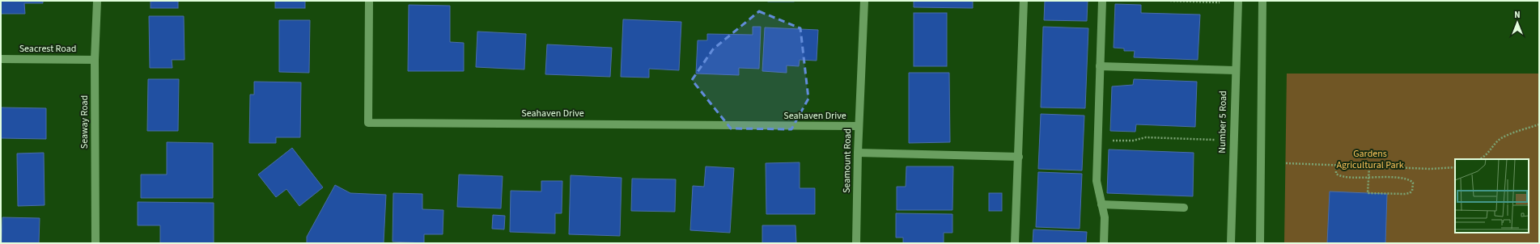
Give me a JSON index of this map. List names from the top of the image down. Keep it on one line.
{"streets":{"street":["Seacrest Road","Seahaven Drive","Seaway Road","Number 5 Road","Seamount Road"]},"crossings":[["Seacrest Road","Seaway Road"],["Seahaven Drive","Seamount Road"]],"parks":["Gardens Agricultural Park"],"north":"top"}
